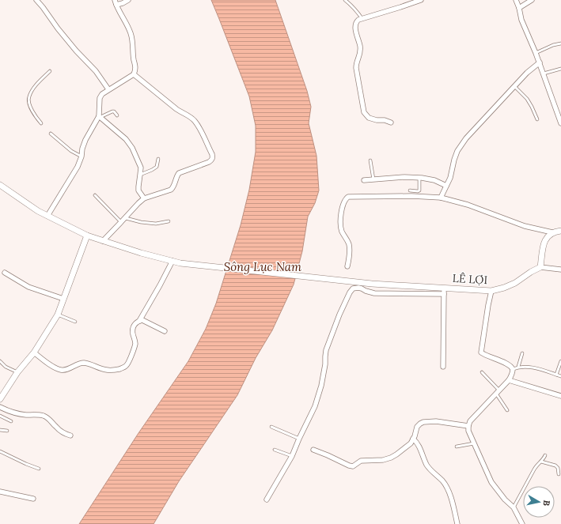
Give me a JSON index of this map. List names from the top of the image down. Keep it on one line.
{"streets":{"street":["LÊ LỢI"]},"water":["Sông Lục Nam"],"north":"right"}
